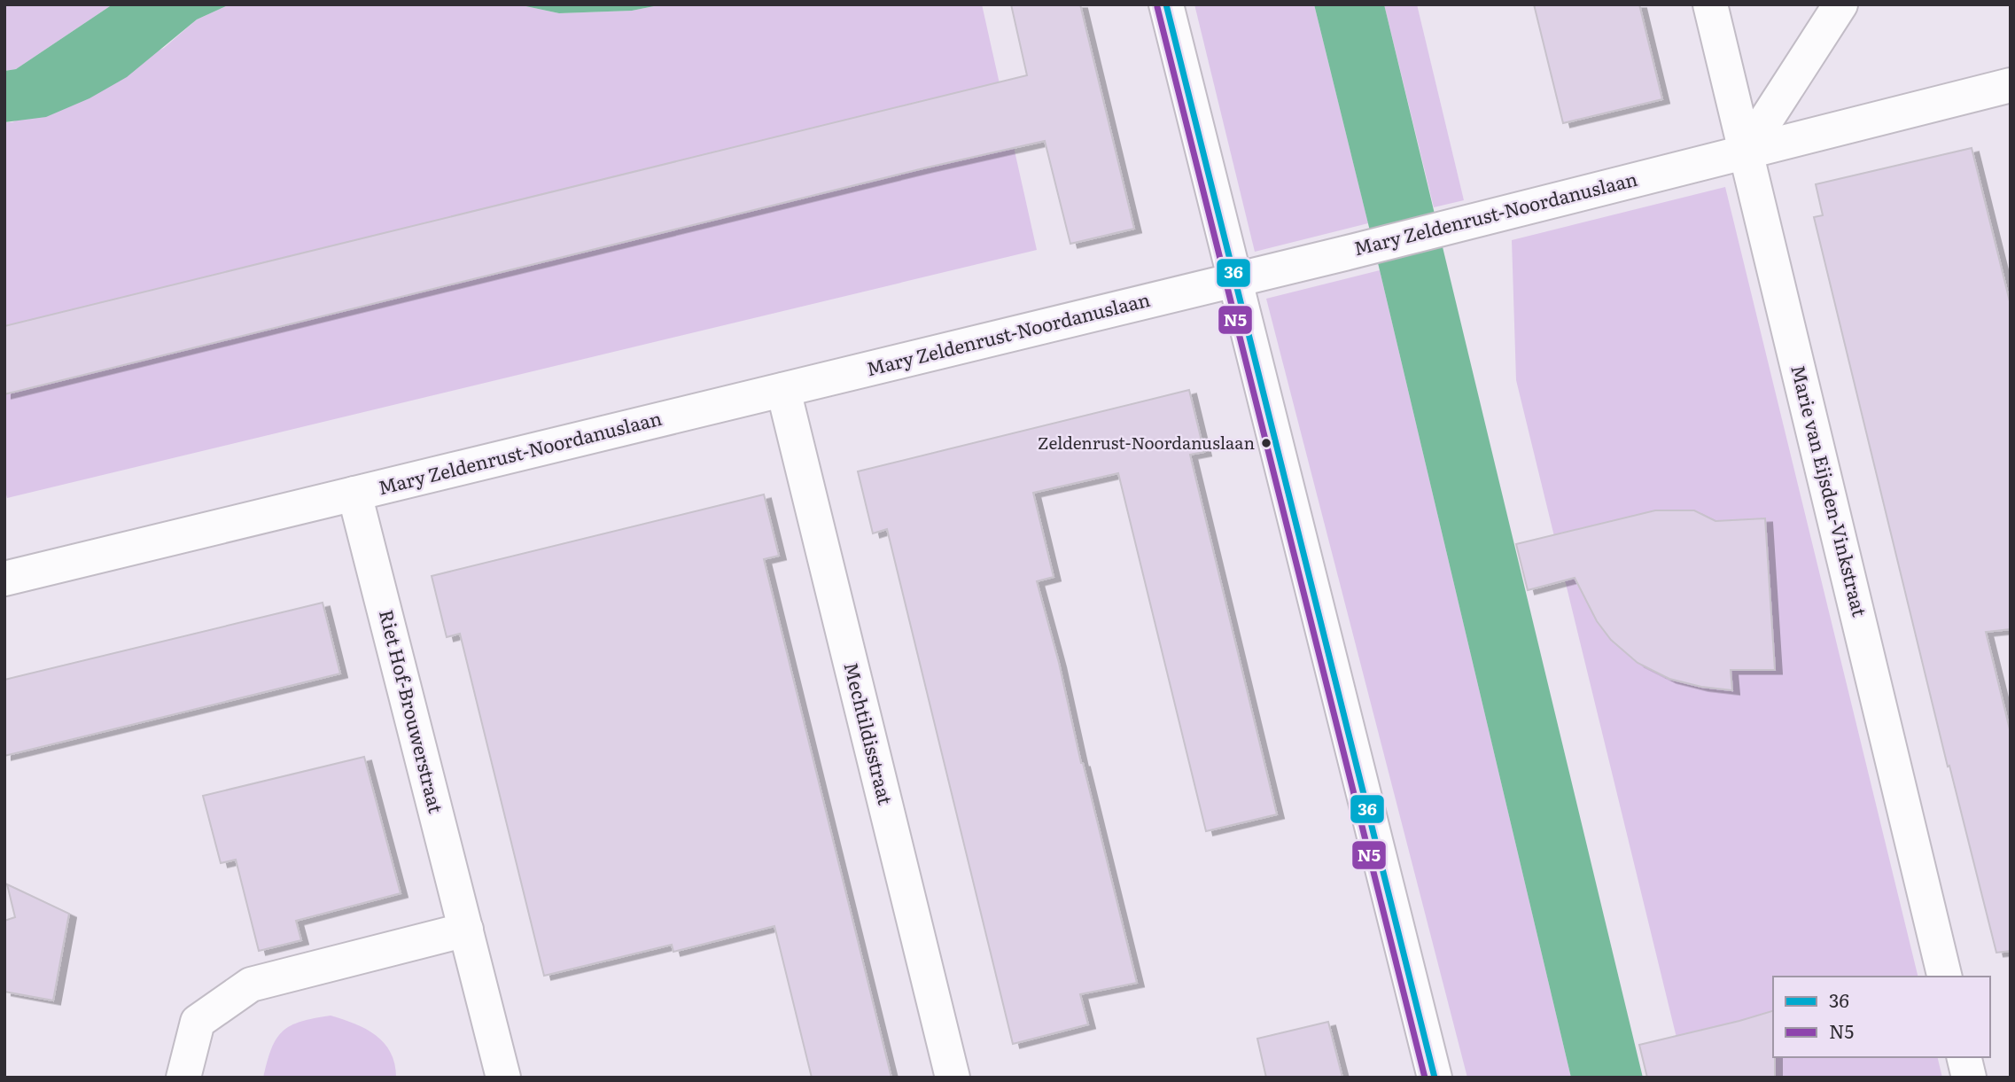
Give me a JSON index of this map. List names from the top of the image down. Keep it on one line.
{"streets":{"street":["Mary Zeldenrust-Noordanuslaan","Marie van Eijsden-Vinkstraat","Riet Hof-Brouwerstraat","Mechtildisstraat"]},"crossings":[["Mary Zeldenrust-Noordanuslaan","Marie van Eijsden-Vinkstraat"],["Mary Zeldenrust-Noordanuslaan","Riet Hof-Brouwerstraat"],["Mary Zeldenrust-Noordanuslaan","Mechtildisstraat"]],"places":["Zeldenrust-Noordanuslaan"],"lines":["transit line 36","transit line N5"],"legend":["36","N5"]}
